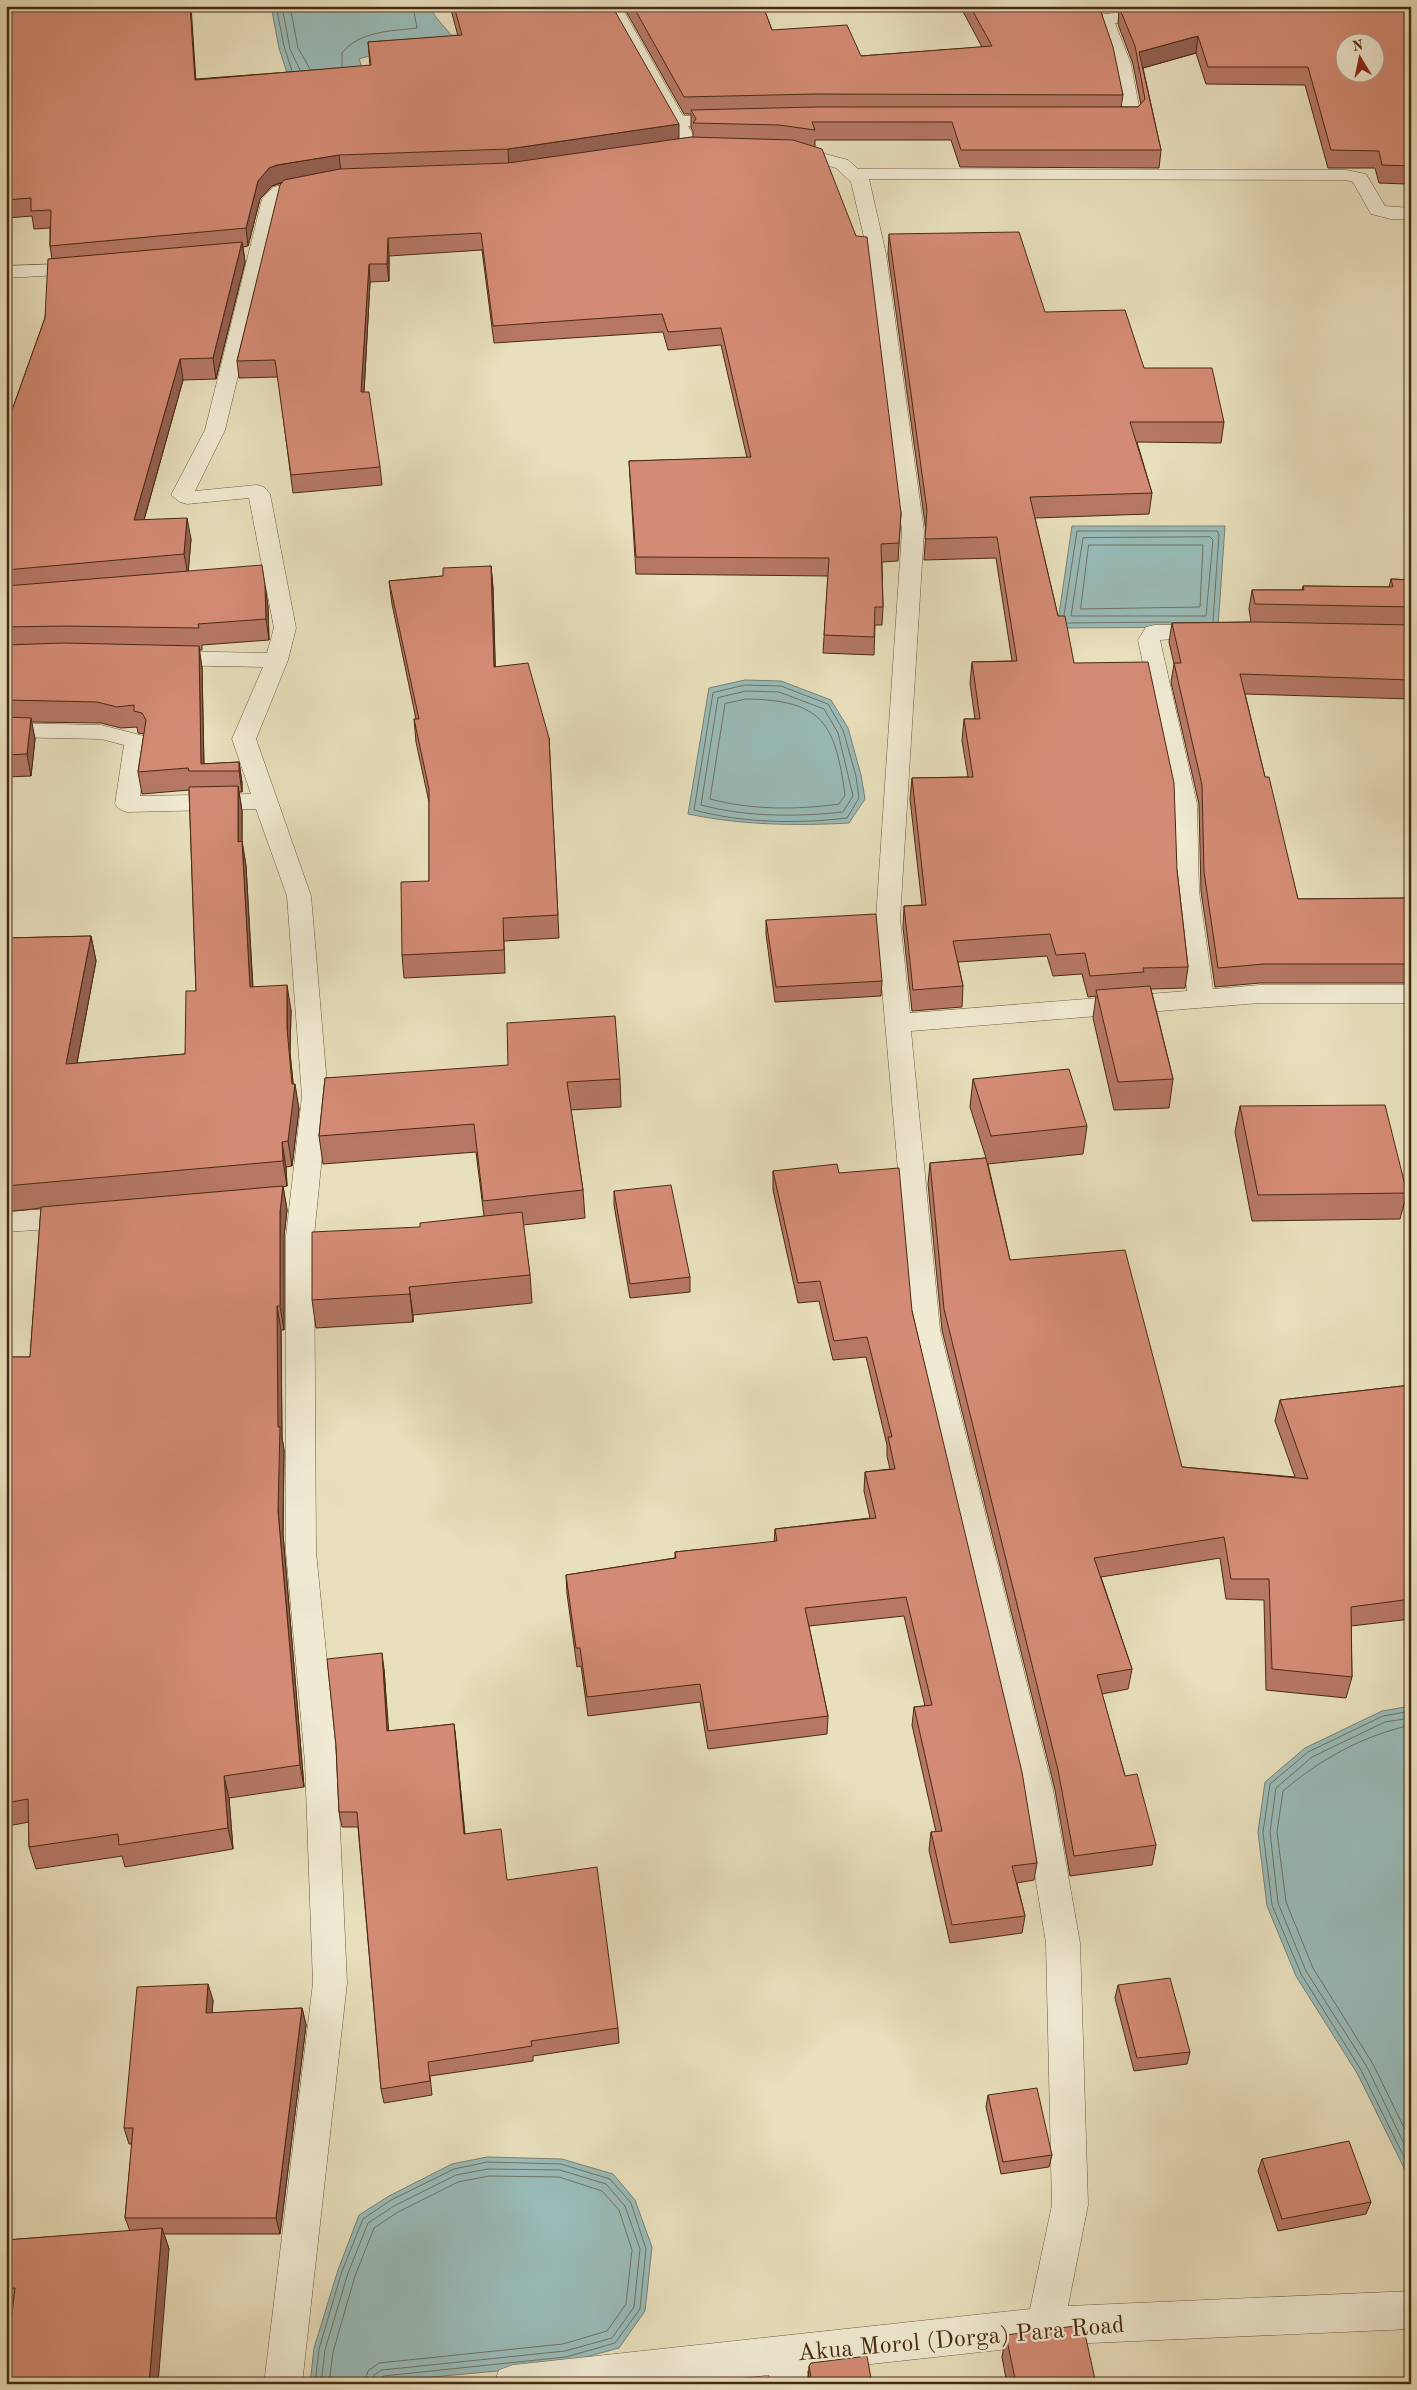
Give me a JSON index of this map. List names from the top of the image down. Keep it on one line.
{"streets":{"street":["Akua Morol (Dorga) Para Road"]},"north":"top"}
